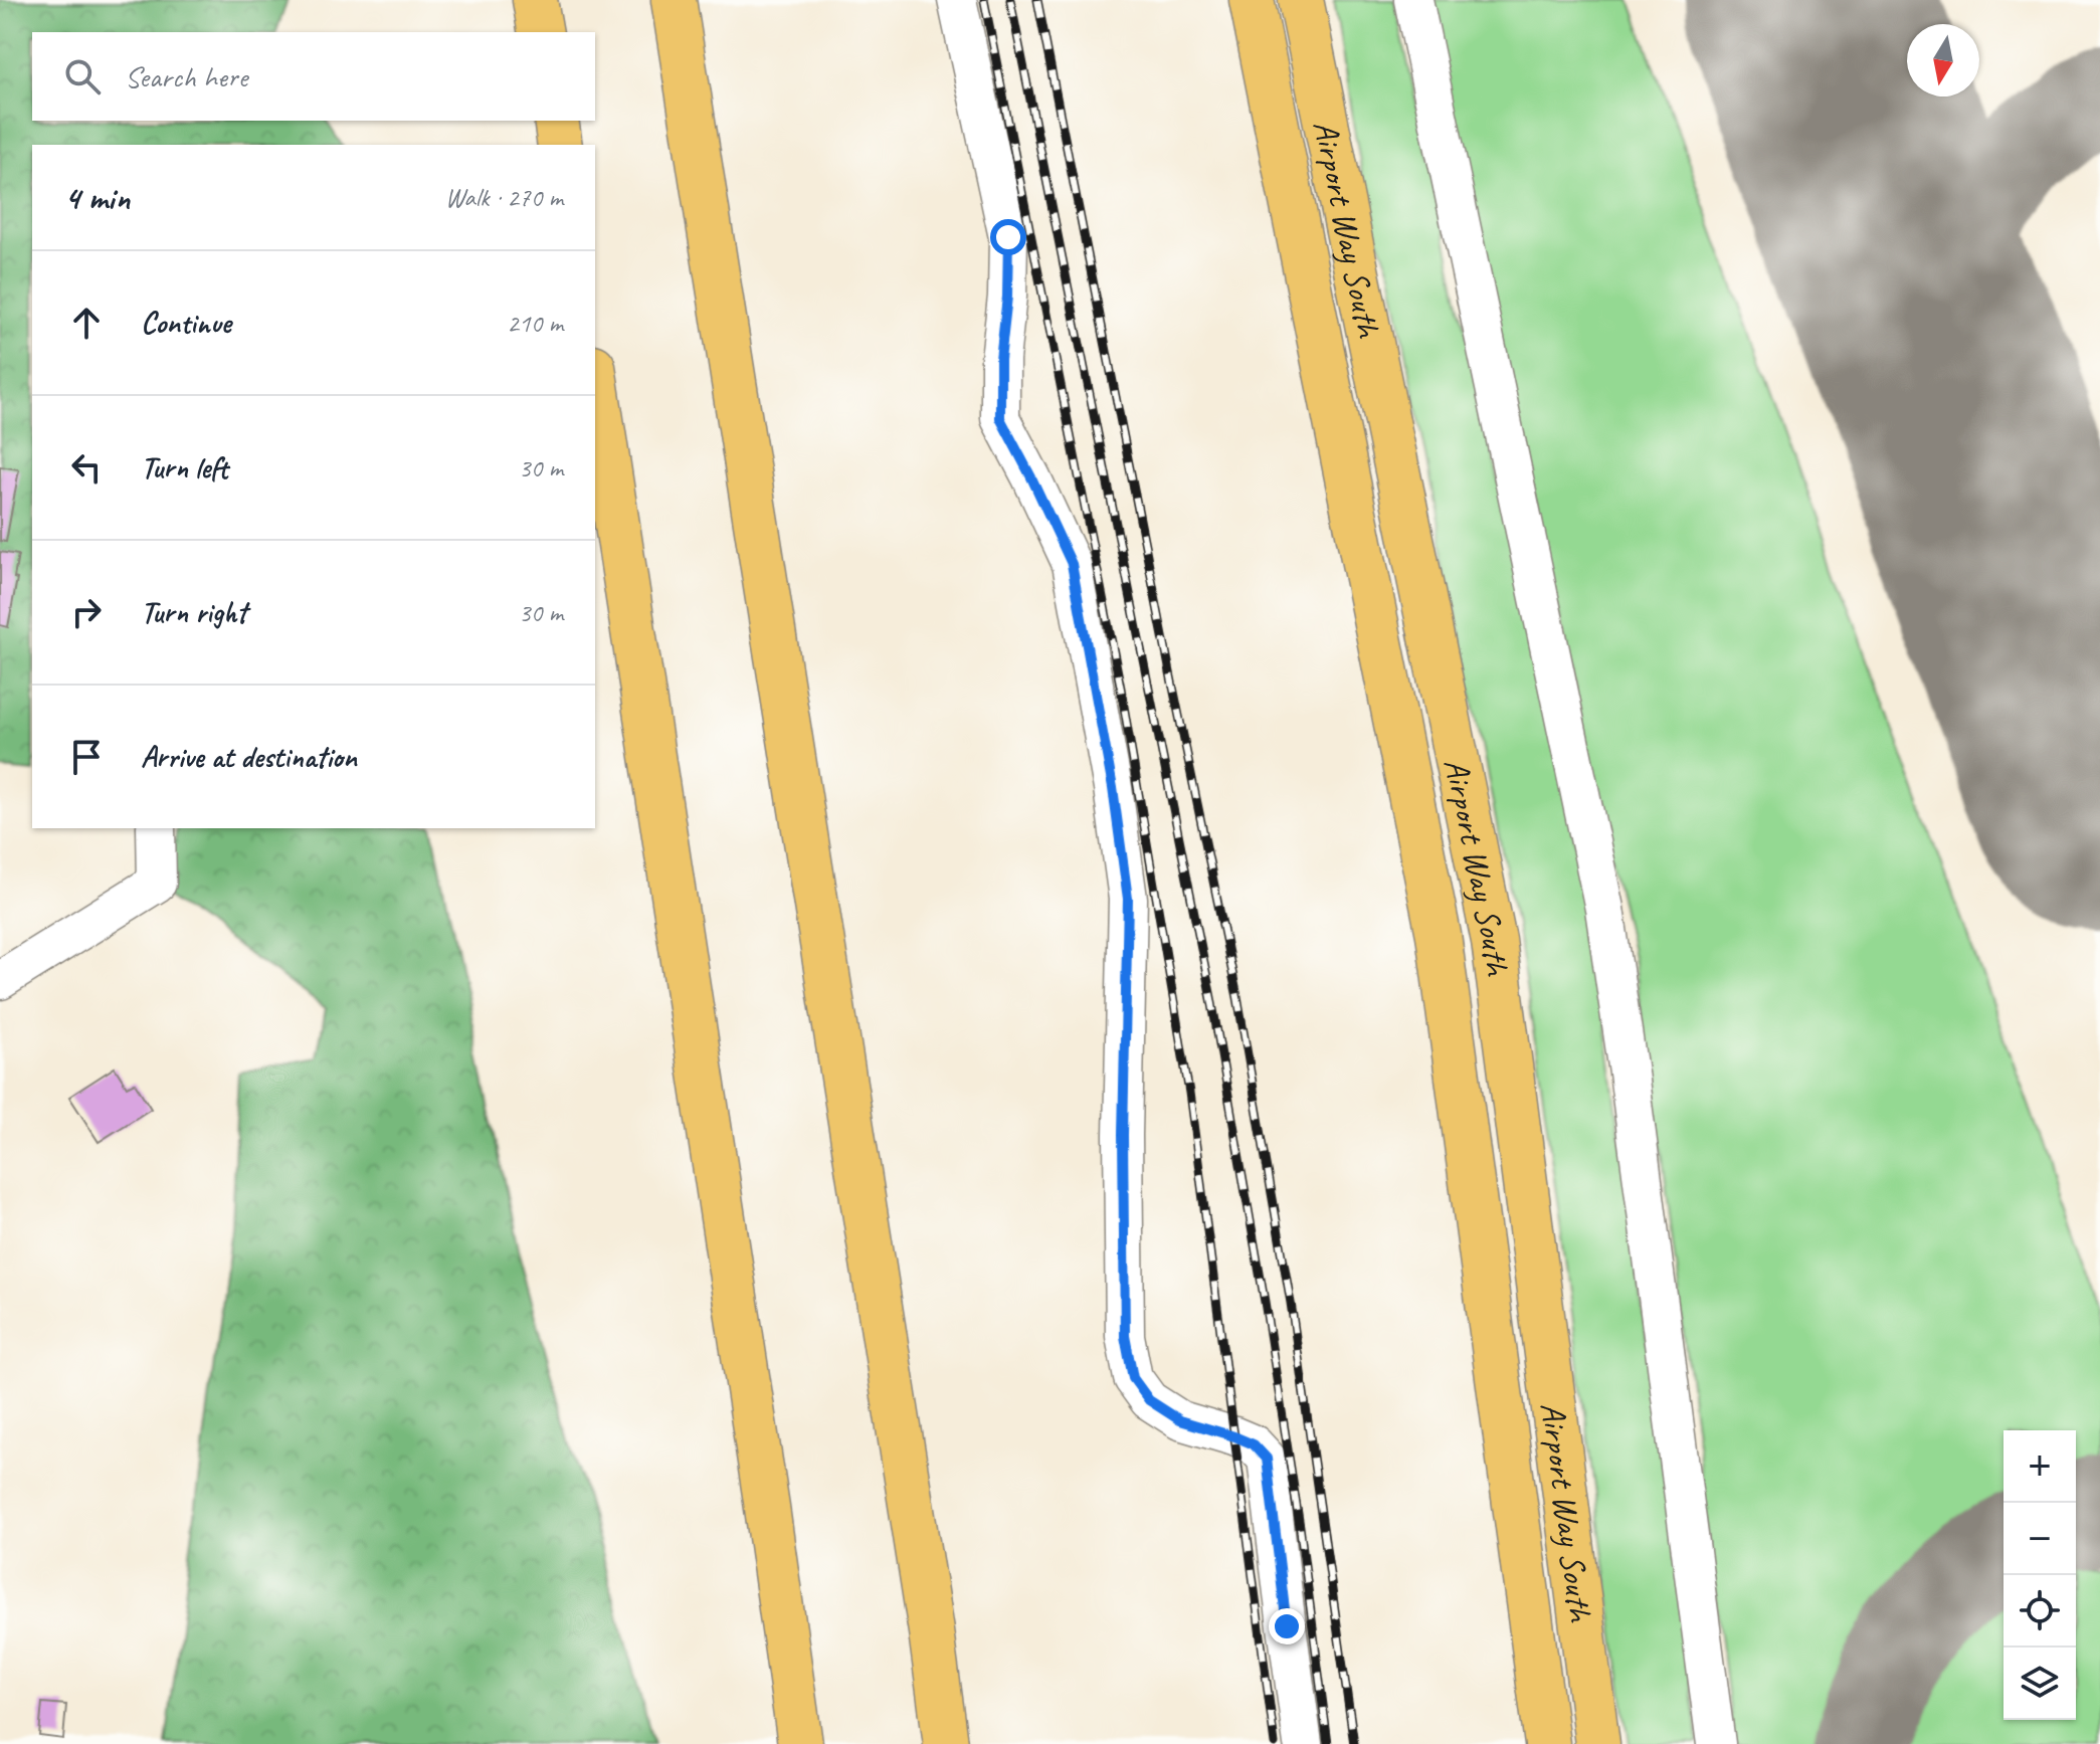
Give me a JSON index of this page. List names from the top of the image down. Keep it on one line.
{"streets":{"main road":["Airport Way South"]},"north":"bottom","page":{"search":"Search here","heading":["4 min","Walk · 270 m"],"list":[["Continue","210 m"],["Turn left","30 m"],["Turn right","30 m"],"Arrive at destination"],"map_buttons":["+","−"]}}
